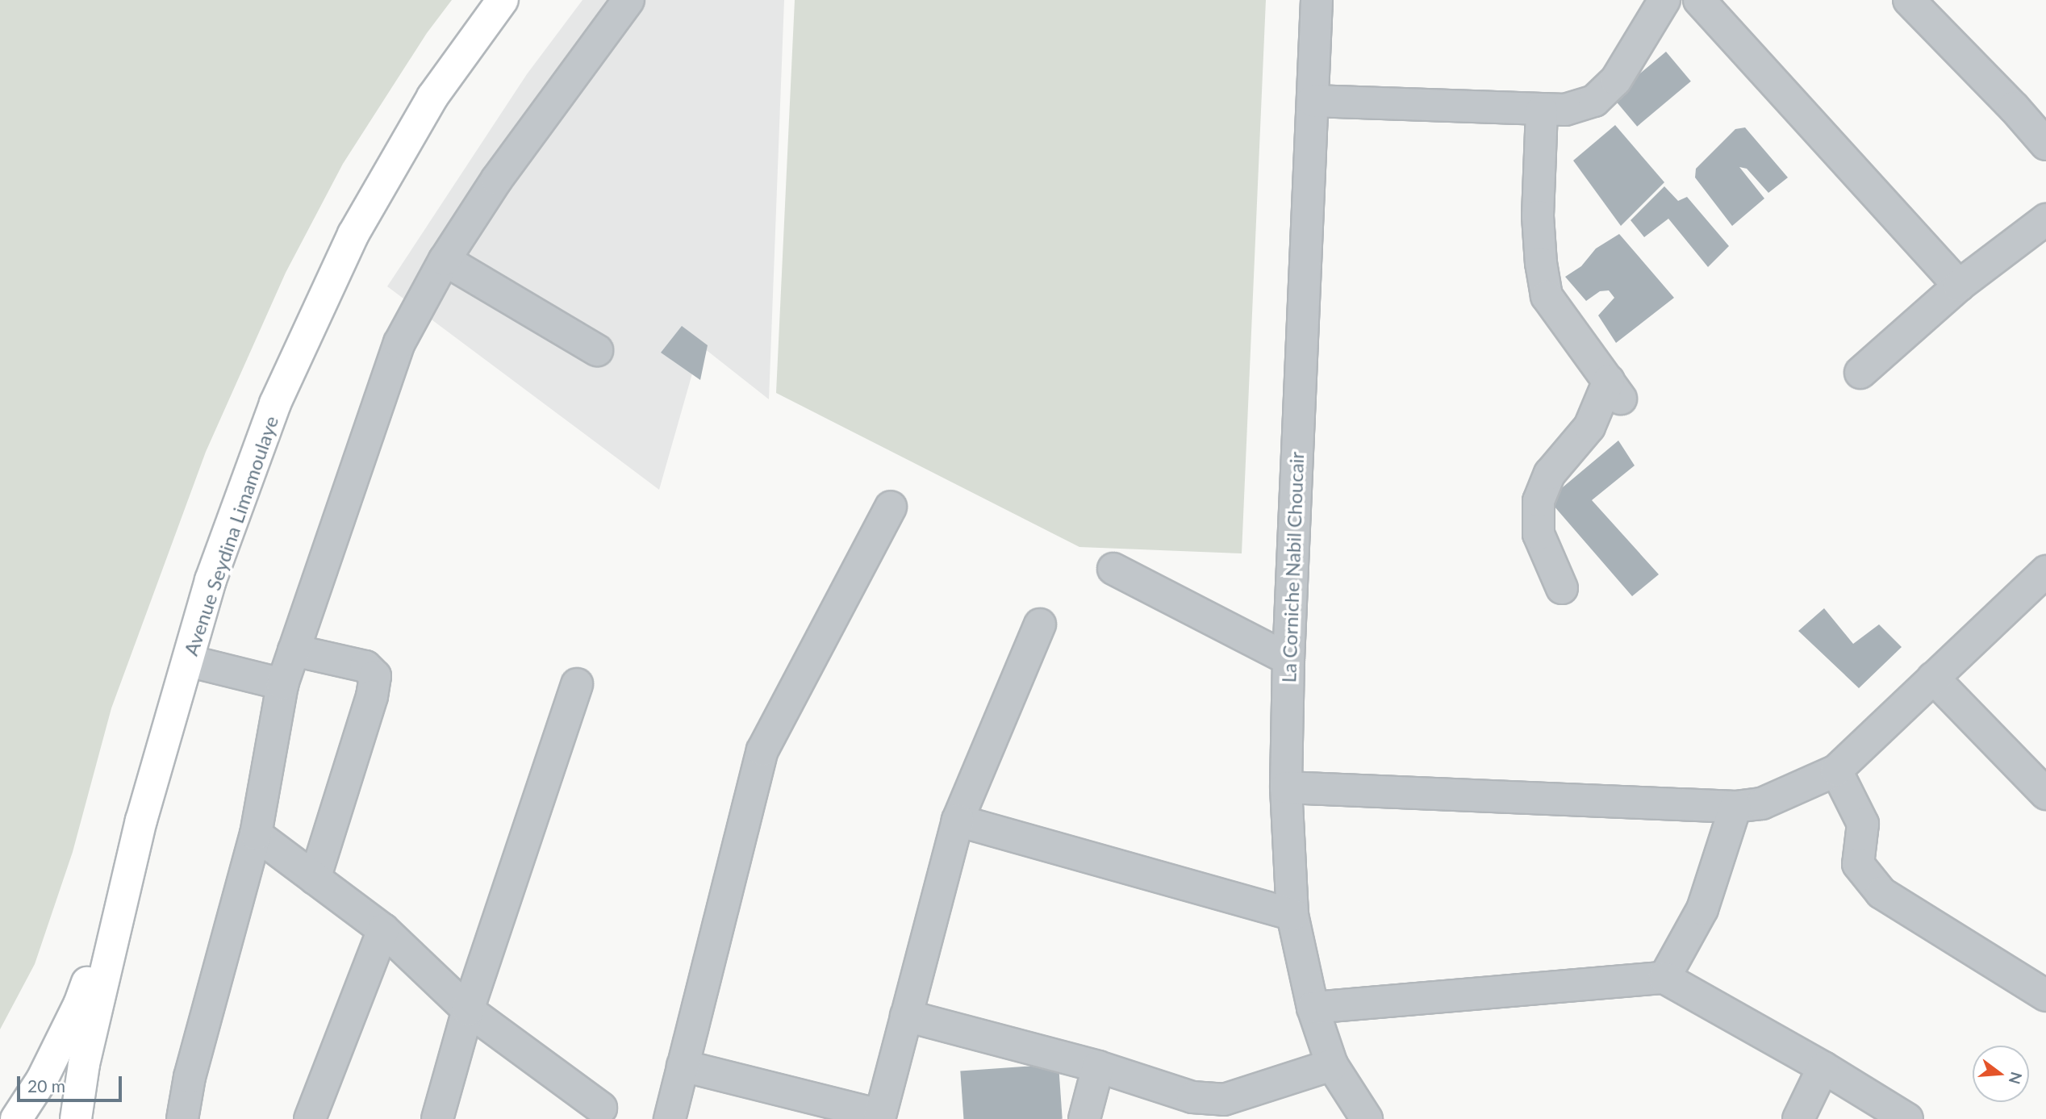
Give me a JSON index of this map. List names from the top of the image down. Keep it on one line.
{"streets":{"highway":["Avenue Seydina Limamoulaye"],"street":["La Corniche Nabil Choucair"]},"scale_bar":"20 m","north":"right"}
